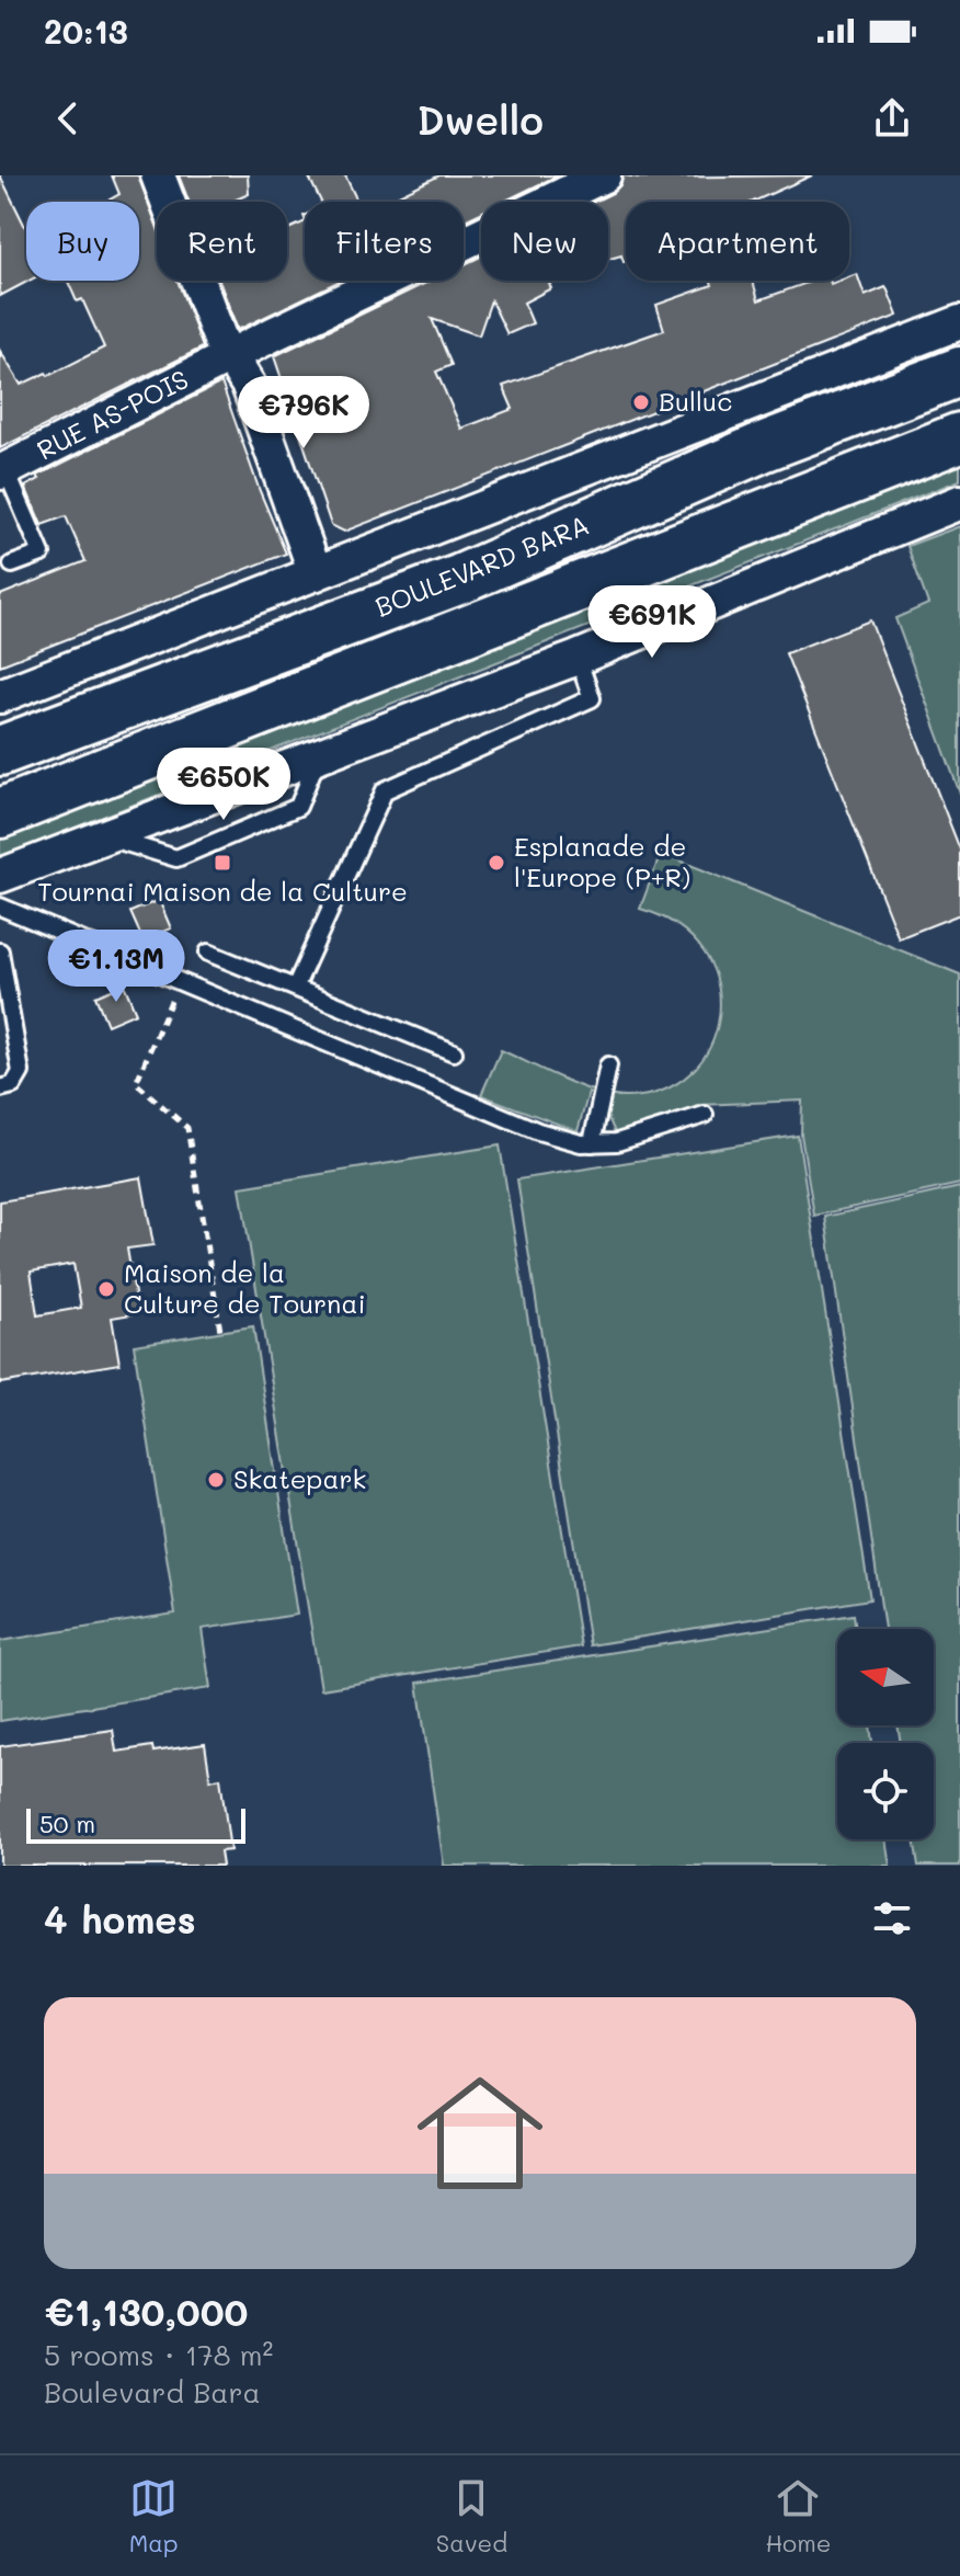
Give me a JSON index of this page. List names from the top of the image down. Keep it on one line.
{"streets":{"main road":["BOULEVARD BARA"],"street":["RUE AS-POIS"]},"places":{"other":["Bulluc","Esplanade de l'Europe (P+R)","Maison de la Culture de Tournai","Skatepark"],"transit":["Tournai Maison de la Culture"]},"scale_bar":"50 m","north":"left","page":{"status":"20:13","header":"Dwello","chip":["Buy","Rent","Filters","New","Apartment"],"price":["€796K","€691K","€650K","€1.13M"],"scale":"50 m","heading":"4 homes","list":[{"name":"€1,130,000","note":"5 rooms · 178 m² · Boulevard Bara"}],"tabs":["Map","Saved","Home"]}}
